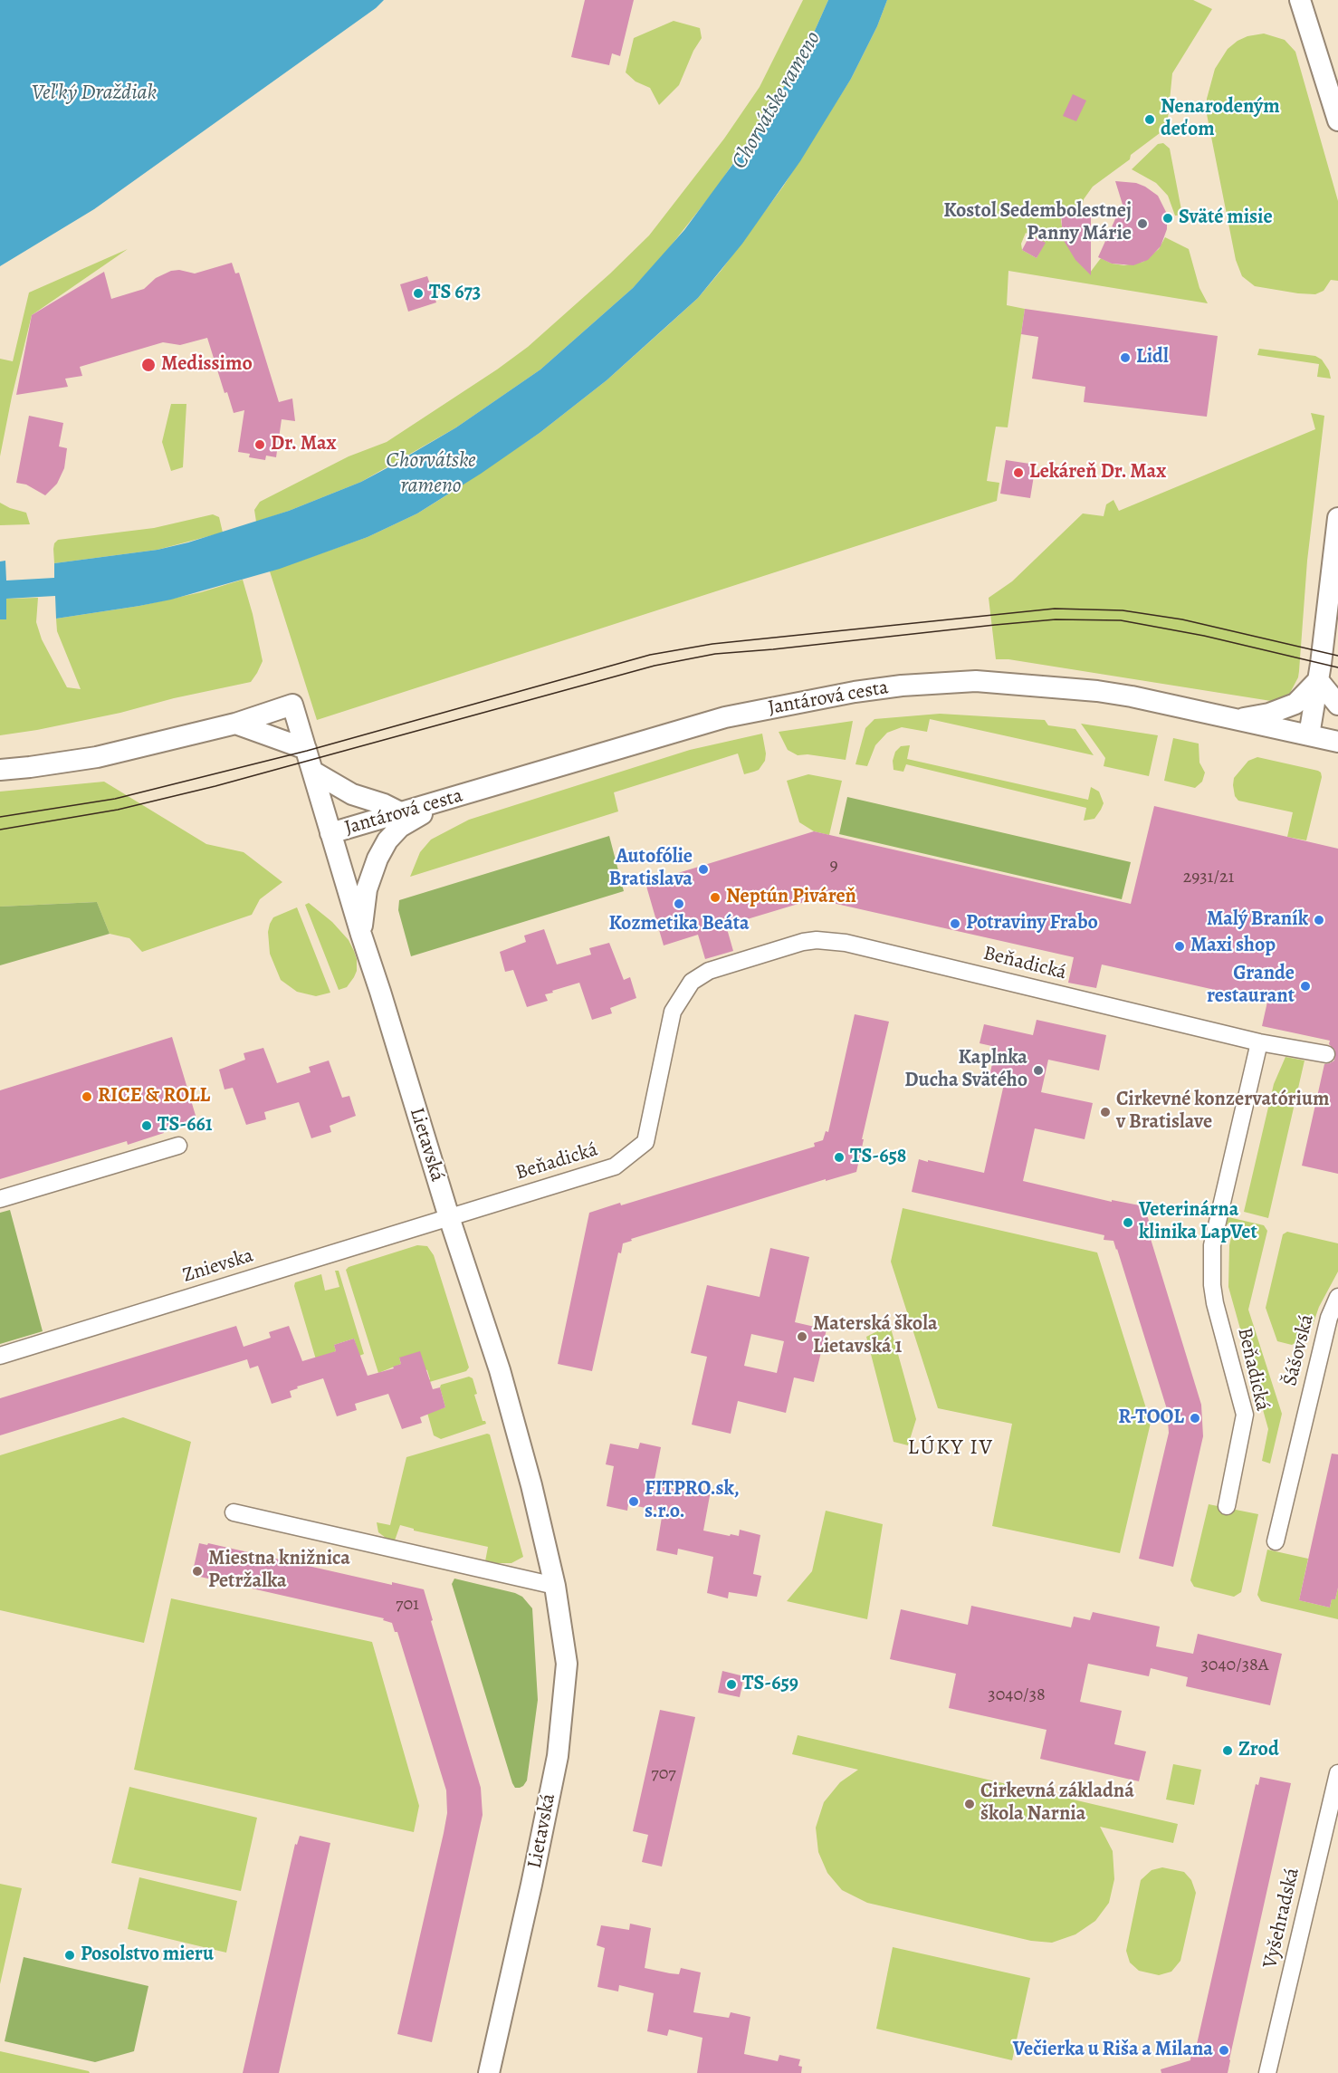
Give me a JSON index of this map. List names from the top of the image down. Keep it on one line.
{"streets":{"street":["Jantárová cesta","Beňadická","Lietavská","Znievska","Šášovská","Vyšehradská"]},"crossings":[["Jantárová cesta","Lietavská"],["Beňadická","Lietavská"],["Beňadická","Znievska"],["Lietavská","Znievska"]],"districts":["LÚKY IV"],"water":["Veľký Draždiak","Chorvátske rameno"],"places":["Nenarodeným deťom","Sväté misie","Kostol Sedembolestnej Panny Márie","TS 673","Lidl","Medissimo","Dr. Max","Lekáreň Dr. Max","Autofólie Bratislava","Neptún Piváreň","Kozmetika Beáta","Malý Braník","Potraviny Frabo","Maxi shop","Grande restaurant","Kaplnka Ducha Svätého","RICE & ROLL","Cirkevné konzervatórium v Bratislave","TS-661","TS-658","Veterinárna klinika LapVet","Materská škola Lietavská 1","R-TOOL","FITPRO.sk, s.r.o.","Miestna knižnica Petržalka","TS-659","Zrod","Cirkevná základná škola Narnia","Posolstvo mieru","Večierka u Riša a Milana"],"house_numbers":["9","2931/21","701","3040/38A","3040/38","707"]}
